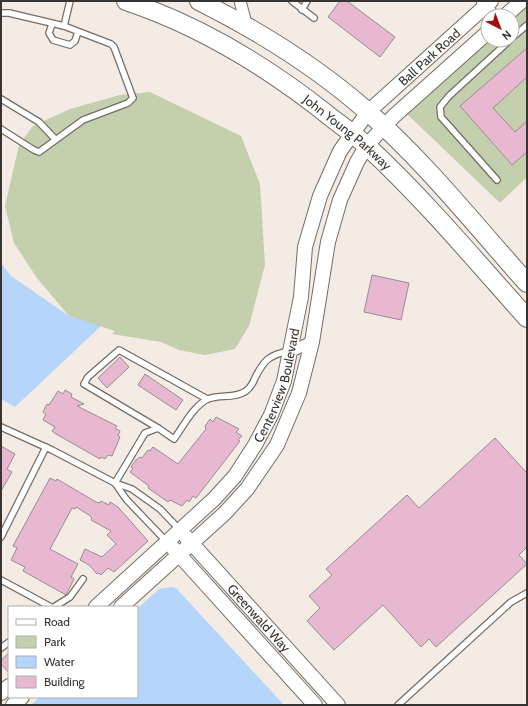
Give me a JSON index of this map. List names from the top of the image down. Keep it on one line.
{"streets":{"highway":["John Young Parkway"],"street":["Ball Park Road","Centerview Boulevard","Greenwald Way"]},"crossings":[["Ball Park Road","John Young Parkway"],["Ball Park Road","Centerview Boulevard"],["John Young Parkway","Centerview Boulevard"],["Centerview Boulevard","Greenwald Way"]],"legend":["Road","Park","Water","Building"],"north":"bottom right"}
